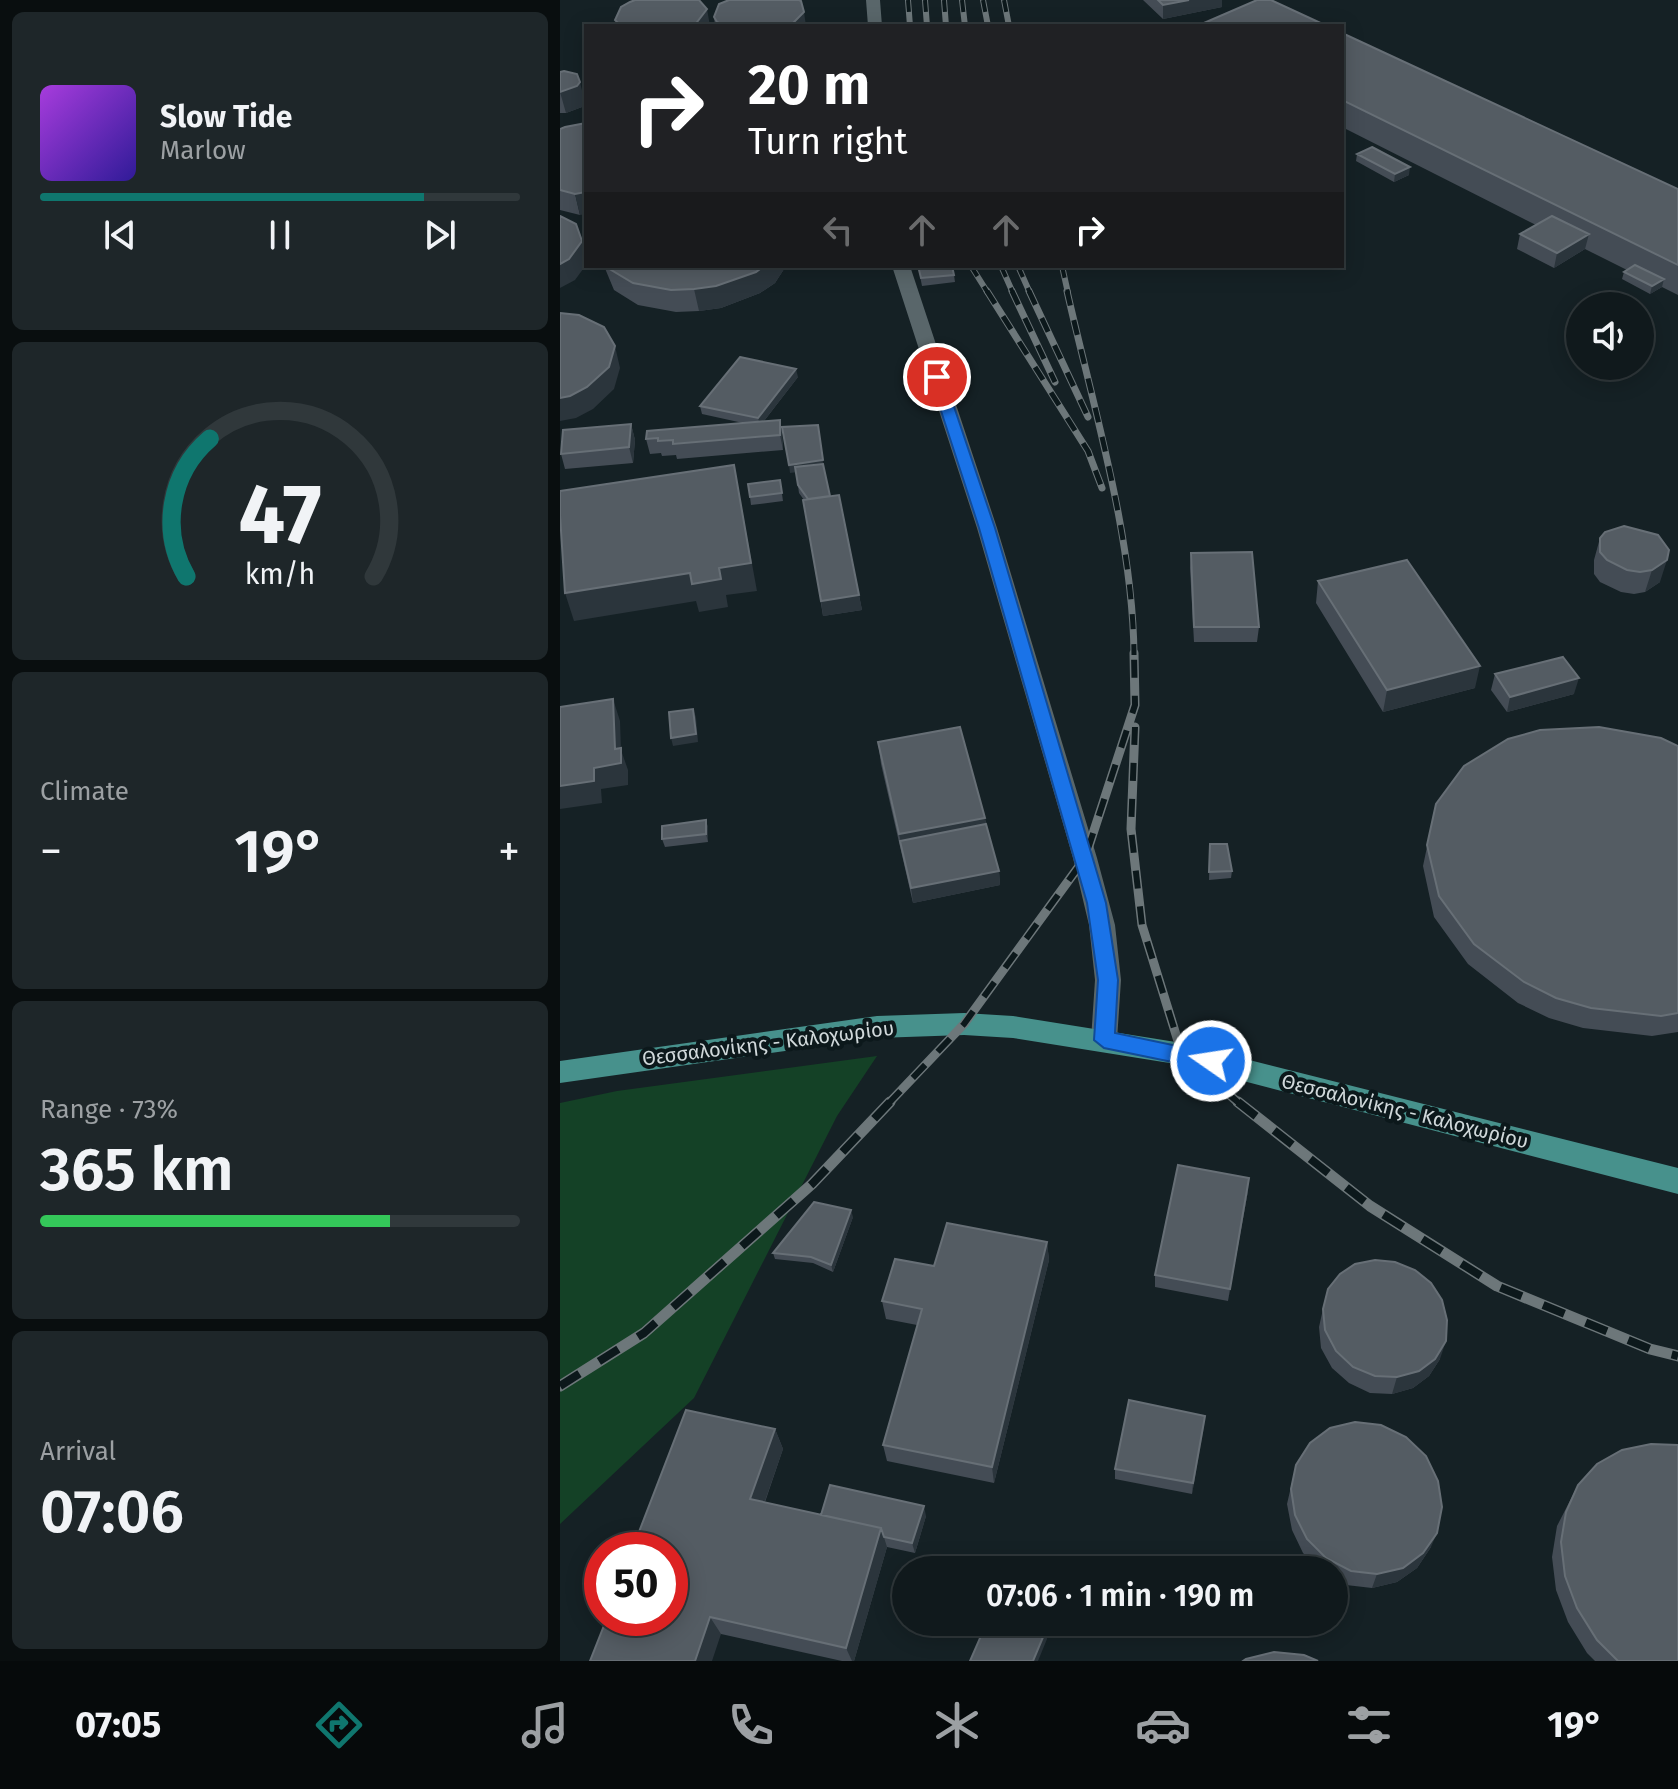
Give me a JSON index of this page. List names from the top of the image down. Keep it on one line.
{"streets":{"main road":["Θεσσαλονίκης - Καλοχωρίου"]},"page":{"turn":["20 m","Turn right"],"song":["Slow Tide","Marlow"],"tile":["Climate",["Range · 73%","365 km"],["Arrival","07:06"]],"heat":["−","19°","+"],"limit":"50","trip":"07:06 · 1 min · 190 m","tabs":["07:05","19°"],"gauge":["47","km/h"]}}
